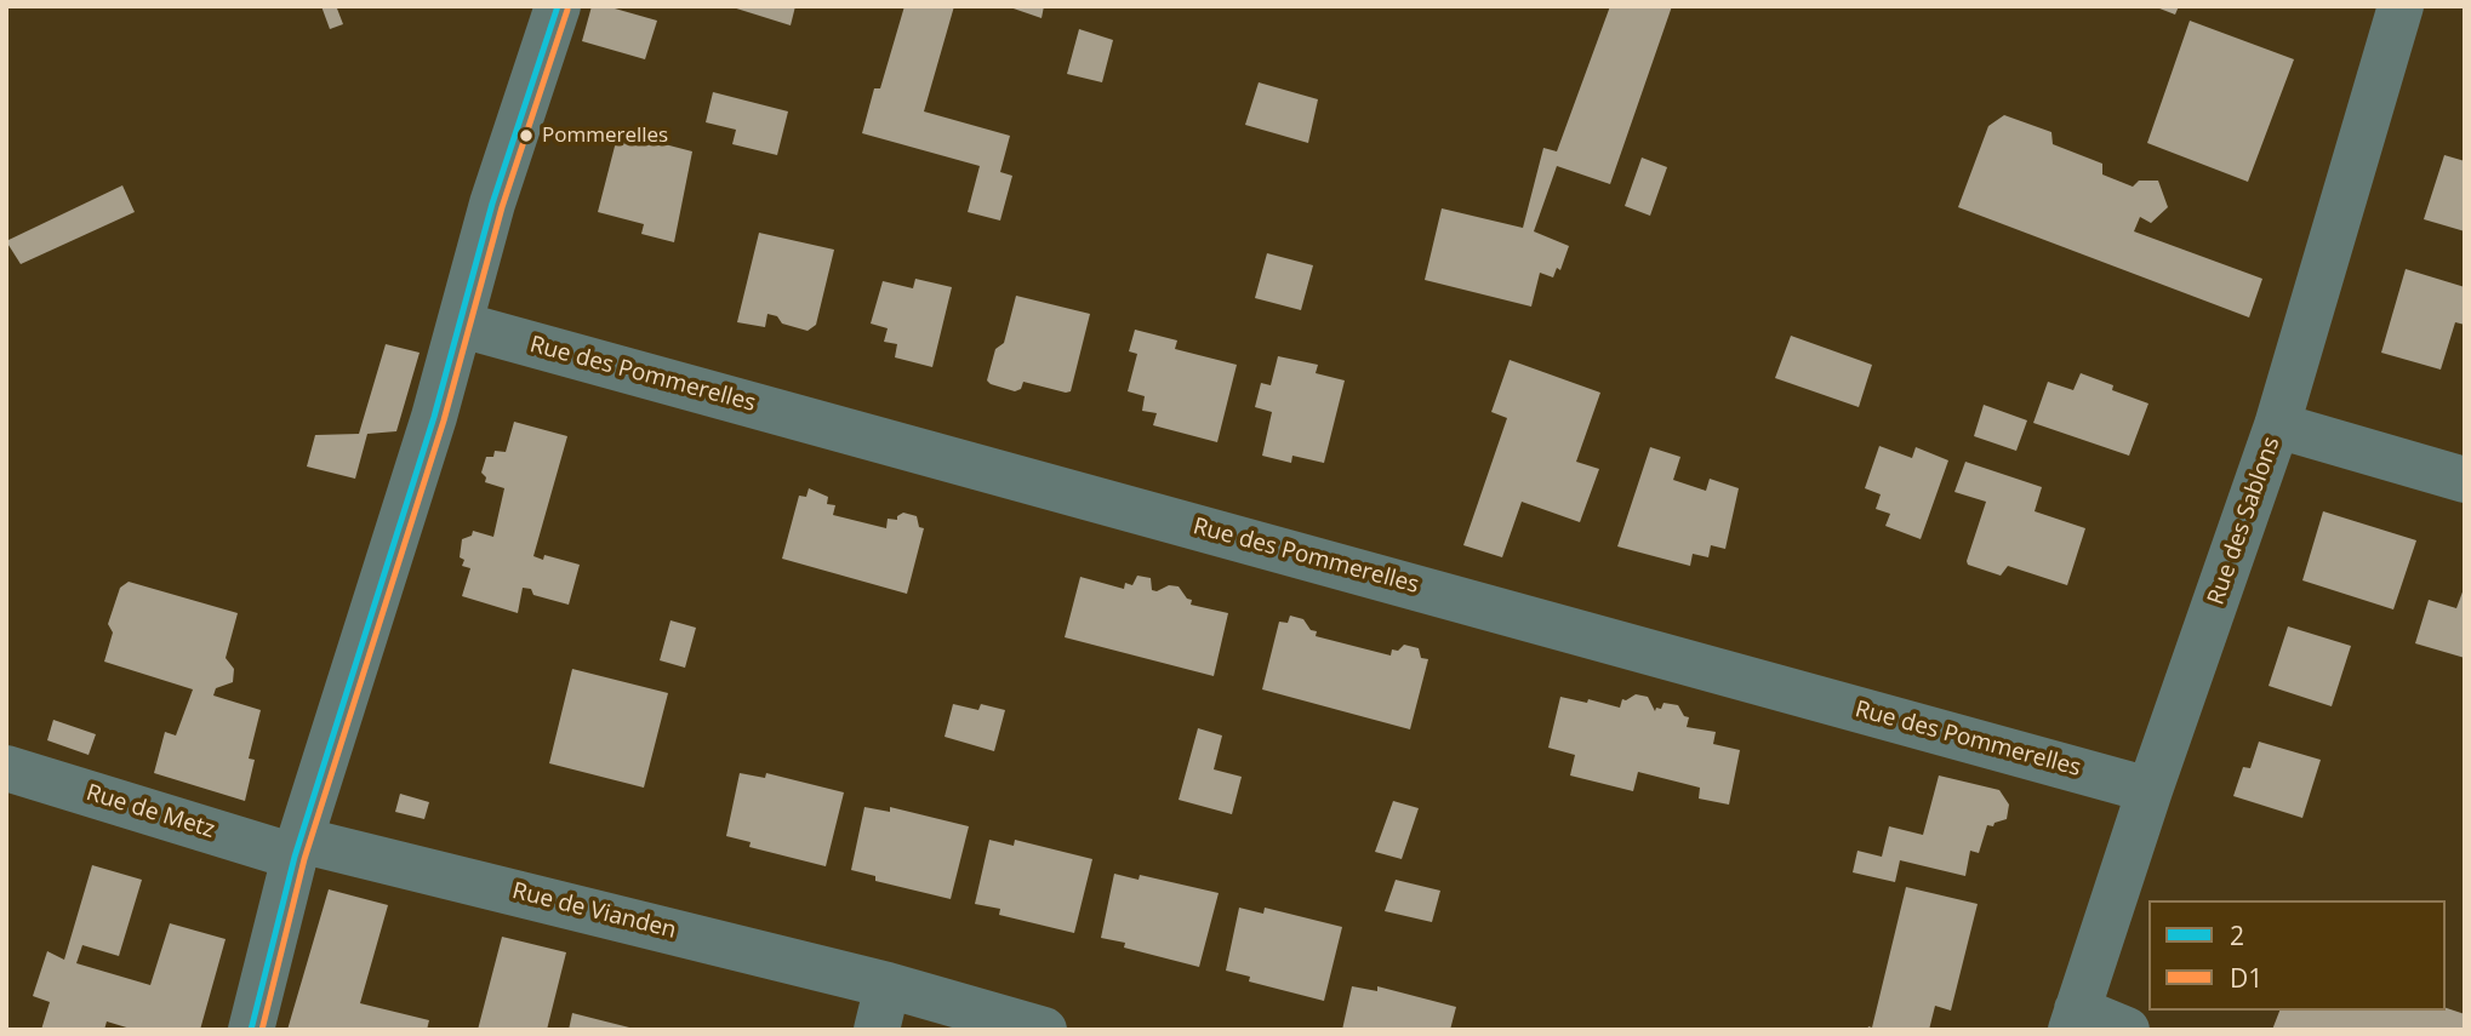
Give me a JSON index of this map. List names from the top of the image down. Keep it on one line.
{"streets":{"street":["Rue des Pommerelles","Rue des Sablons","Rue de Metz","Rue de Vianden"]},"crossings":[["Rue des Pommerelles","Rue des Sablons"],["Rue de Metz","Rue de Vianden"]],"places":["Pommerelles"],"lines":["transit line 2","transit line D1"],"legend":["2","D1"]}
